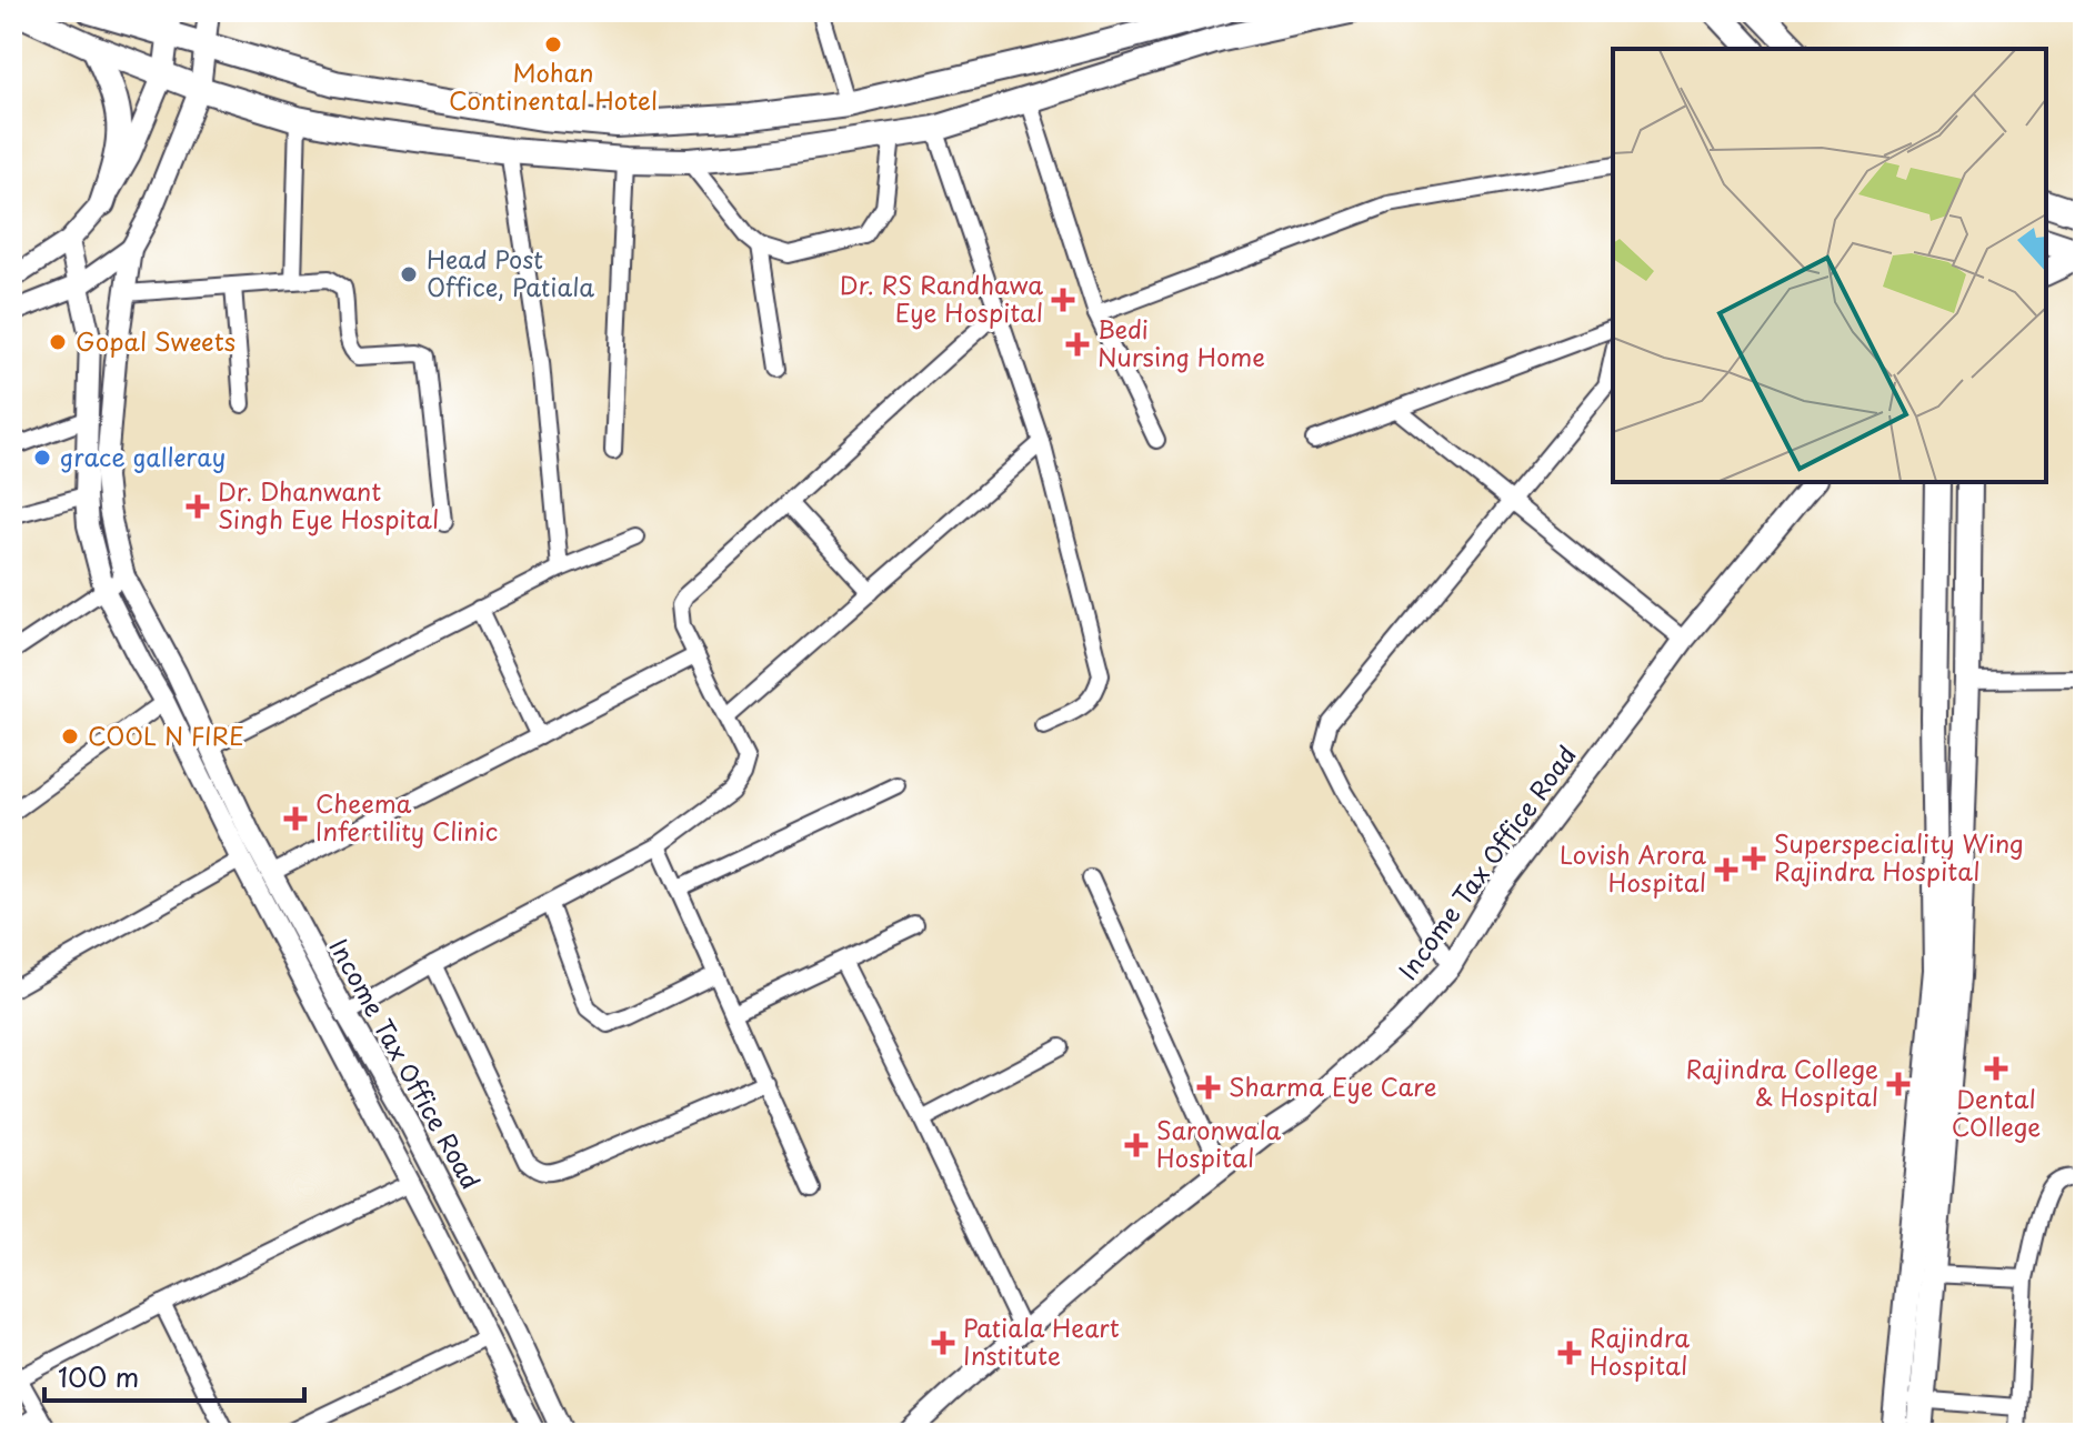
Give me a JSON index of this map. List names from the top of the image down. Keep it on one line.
{"streets":{"main road":["Income Tax Office Road"]},"places":{"other":["Mohan Continental Hotel","Head Post Office, Patiala","Gopal Sweets","grace galleray","COOL N FIRE"],"health":["Dr. RS Randhawa Eye Hospital","Bedi Nursing Home","Dr. Dhanwant Singh Eye Hospital","Cheema Infertility Clinic","Superspeciality Wing Rajindra Hospital","Lovish Arora Hospital","Dental COllege","Rajindra College & Hospital","Sharma Eye Care","Saronwala Hospital","Patiala Heart Institute","Rajindra Hospital"]},"scale_bar":"100 m"}
